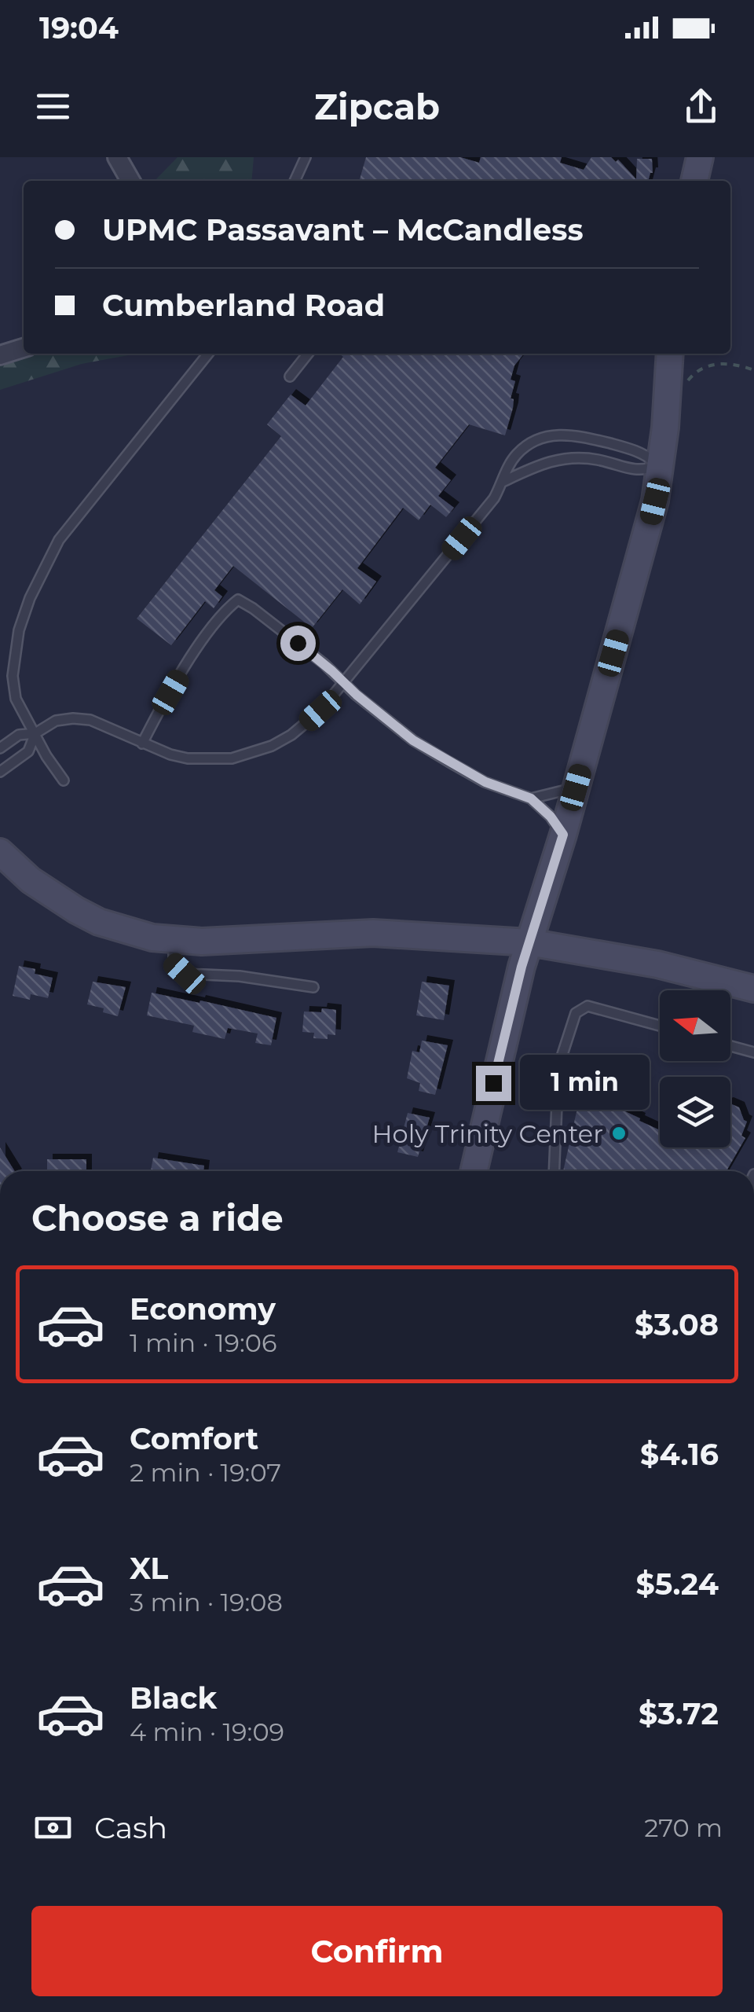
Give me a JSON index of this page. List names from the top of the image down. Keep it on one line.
{"places":["Holy Trinity Center"],"north":"left","page":{"status":"19:04","header":"Zipcab","banner":["UPMC Passavant – McCandless","Cumberland Road"],"bubble":"1 min","heading":"Choose a ride","list":[{"name":"Economy","note":"1 min · 19:06","value":"$3.08"},{"name":"Comfort","note":"2 min · 19:07","value":"$4.16"},{"name":"XL","note":"3 min · 19:08","value":"$5.24"},{"name":"Black","note":"4 min · 19:09","value":"$3.72"}],"pay":["Cash","270 m"],"buttons":"Confirm"}}
